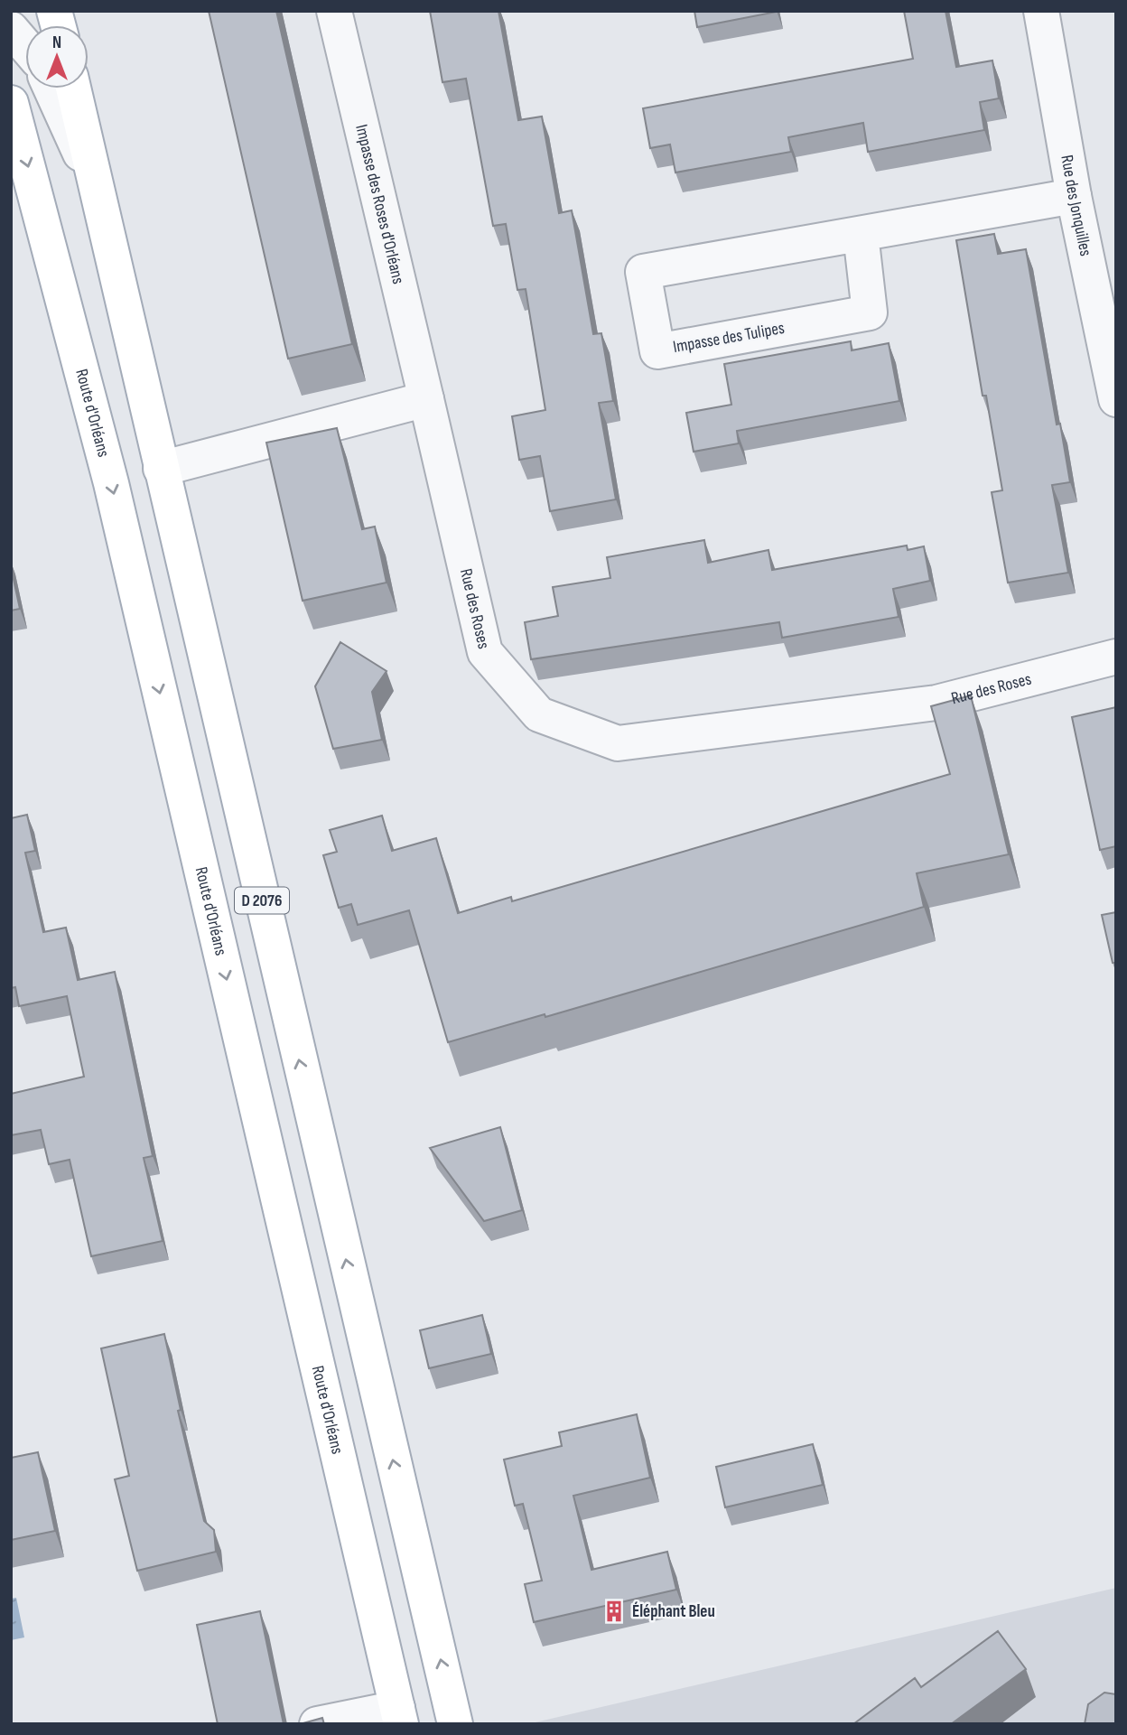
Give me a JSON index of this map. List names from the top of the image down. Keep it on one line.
{"streets":{"main road":["Route d'Orléans","D 2076"],"street":["Impasse des Roses d'Orléans","Rue des Jonquilles","Impasse des Tulipes","Rue des Roses"]},"crossings":[["Impasse des Roses d'Orléans","Rue des Roses"],["Rue des Jonquilles","Impasse des Tulipes"]],"places":{"building":["Éléphant Bleu"]},"north":"top"}
